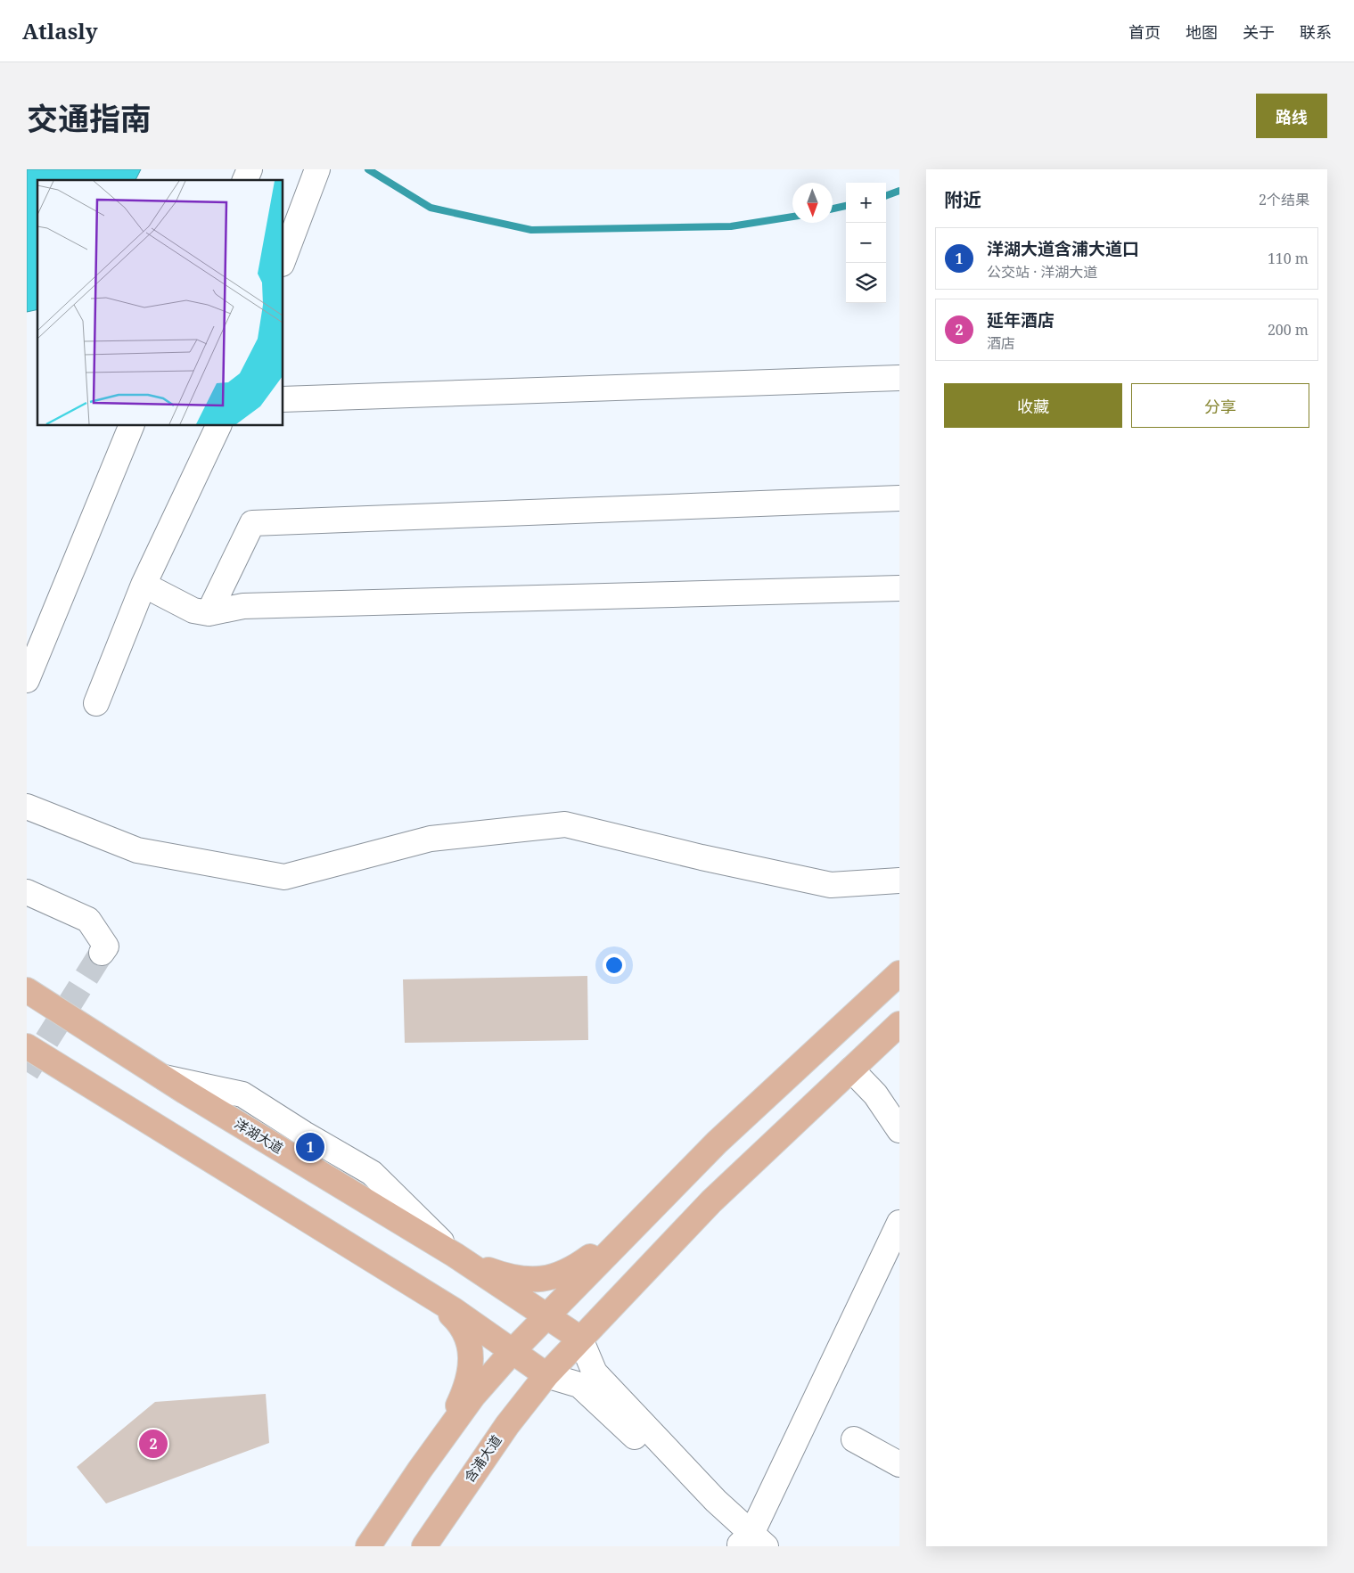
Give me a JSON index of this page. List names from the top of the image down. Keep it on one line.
{"streets":{"main road":["洋湖大道","含浦大道"]},"crossings":[["洋湖大道","含浦大道"]],"north":"bottom","page":{"header":"Atlasly","nav":["首页","地图","关于","联系"],"title":"交通指南","buttons":["路线",["收藏","分享"]],"heading":["附近","2个结果"],"map_buttons":["+","−"],"list":[{"mark":"1","name":"洋湖大道含浦大道口","note":"公交站 · 洋湖大道","value":"110 m"},{"mark":"2","name":"延年酒店","note":"酒店","value":"200 m"}],"pins":["1","2"]}}
